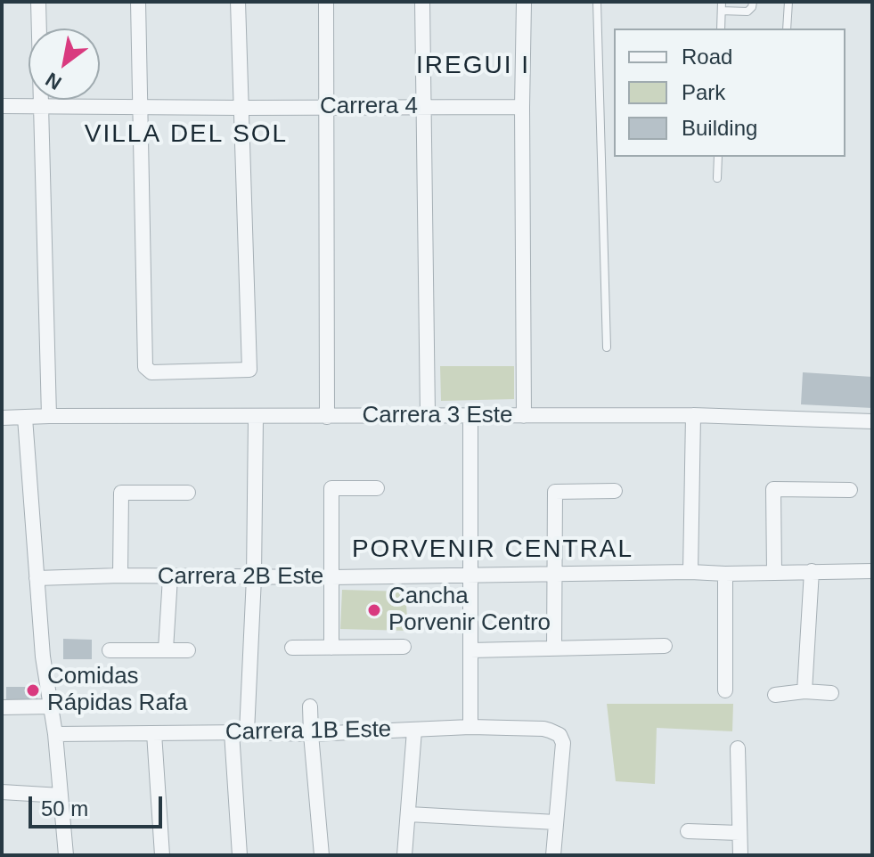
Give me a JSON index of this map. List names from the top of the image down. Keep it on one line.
{"streets":{"street":["Carrera 4","Carrera 3 Este","Carrera 2B Este","Carrera 1B Este"]},"districts":["IREGUI I","VILLA DEL SOL","PORVENIR CENTRAL"],"places":["Cancha Porvenir Centro","Comidas Rápidas Rafa"],"legend":["Road","Park","Building"],"scale_bar":"50 m","north":"bottom left"}
